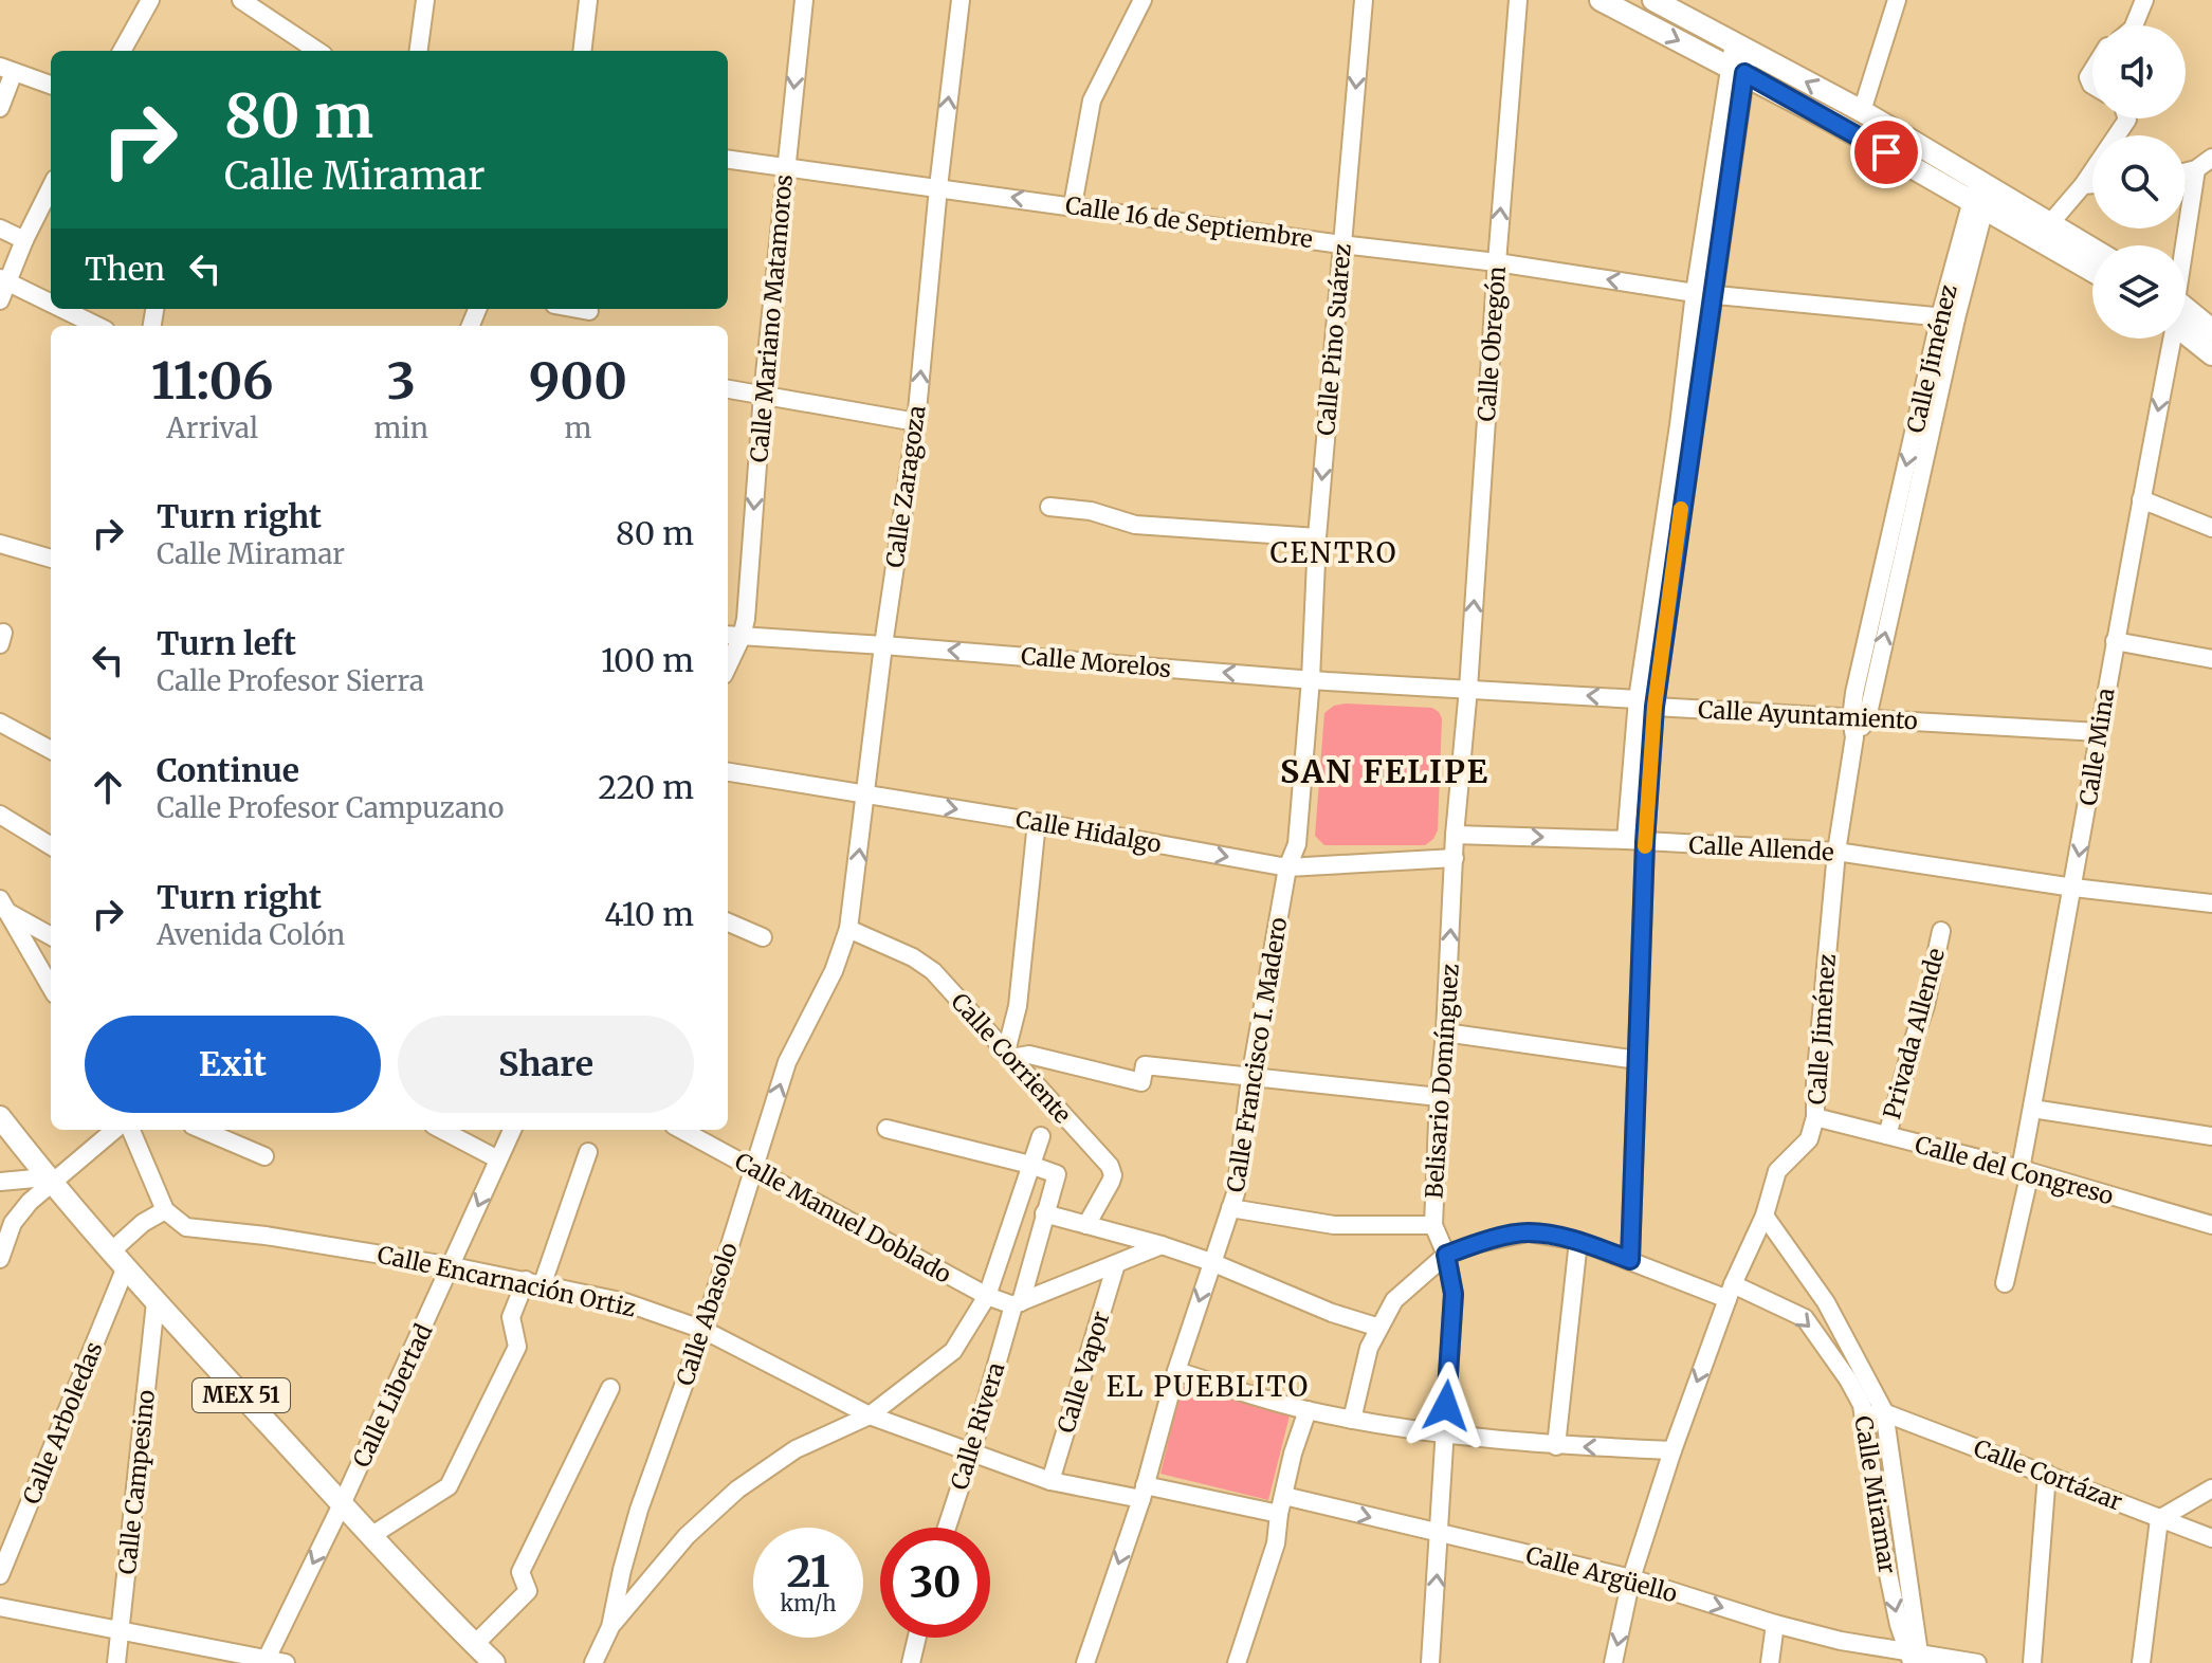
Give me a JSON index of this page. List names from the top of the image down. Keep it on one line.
{"streets":{"main road":["MEX 51"],"street":["Calle 16 de Septiembre","Calle Mariano Matamoros","Calle Pino Suárez","Calle Obregón","Calle Jiménez","Calle Zaragoza","Calle Morelos","Calle Ayuntamiento","Calle Mina","Calle Hidalgo","Calle Allende","Privada Allende","Calle Francisco I. Madero","Calle Corriente","Belisario Domínguez","Calle del Congreso","Calle Manuel Doblado","Calle Encarnación Ortiz","Calle Abasolo","Calle Vapor","Calle Libertad","Calle Arboledas","Calle Rivera","Calle Cortázar","Calle Campesino","Calle Miramar","Calle Argüello"]},"crossings":[["Calle 16 de Septiembre","Calle Mariano Matamoros"],["Calle 16 de Septiembre","Calle Pino Suárez"],["Calle 16 de Septiembre","Calle Obregón"],["Calle 16 de Septiembre","Calle Jiménez"],["Calle 16 de Septiembre","Calle Zaragoza"],["Calle Mariano Matamoros","Calle Morelos"],["Calle Pino Suárez","Calle Morelos"],["Calle Pino Suárez","Calle Francisco I. Madero"],["Calle Obregón","Calle Morelos"],["Calle Obregón","Calle Ayuntamiento"],["Calle Jiménez","Calle Ayuntamiento"],["Calle Jiménez","Calle Allende"],["Calle Jiménez","Calle del Congreso"],["Calle Jiménez","Calle Miramar"],["Calle Jiménez","Calle Argüello"],["Calle Zaragoza","Calle Morelos"],["Calle Zaragoza","Calle Hidalgo"],["Calle Zaragoza","Calle Corriente"],["Calle Zaragoza","Calle Abasolo"],["Calle Morelos","Calle Ayuntamiento"],["Calle Morelos","Calle Francisco I. Madero"],["Calle Ayuntamiento","Calle Mina"],["Calle Mina","Calle Allende"],["Calle Mina","Calle del Congreso"],["Calle Hidalgo","Calle Francisco I. Madero"],["Calle Hidalgo","Belisario Domínguez"],["Calle Allende","Belisario Domínguez"],["Privada Allende","Calle del Congreso"],["Calle Francisco I. Madero","Belisario Domínguez"],["Calle Francisco I. Madero","Calle Encarnación Ortiz"],["Calle Manuel Doblado","Calle Abasolo"],["Calle Manuel Doblado","Calle Rivera"],["Calle Encarnación Ortiz","Calle Abasolo"],["Calle Encarnación Ortiz","Calle Vapor"],["Calle Encarnación Ortiz","Calle Libertad"],["Calle Encarnación Ortiz","Calle Rivera"],["MEX 51","Calle Libertad"],["MEX 51","Calle Arboledas"],["MEX 51","Calle Campesino"],["Calle Cortázar","Calle Miramar"],["Calle Miramar","Calle Argüello"]],"one_way":["Calle Mariano Matamoros","Calle Pino Suárez","Calle Obregón","Calle Zaragoza","Calle Hidalgo"],"districts":["CENTRO","SAN FELIPE","EL PUEBLITO"],"page":{"turn":["80 m","Calle Miramar"],"then":"Then","eta":["11:06","Arrival","3","min","900","m"],"list":[{"name":"Turn right","note":"Calle Miramar","value":"80 m"},{"name":"Turn left","note":"Calle Profesor Sierra","value":"100 m"},{"name":"Continue","note":"Calle Profesor Campuzano","value":"220 m"},{"name":"Turn right","note":"Avenida Colón","value":"410 m"}],"buttons":["Exit","Share"],"speed":"21 km/h","limit":"30"}}
